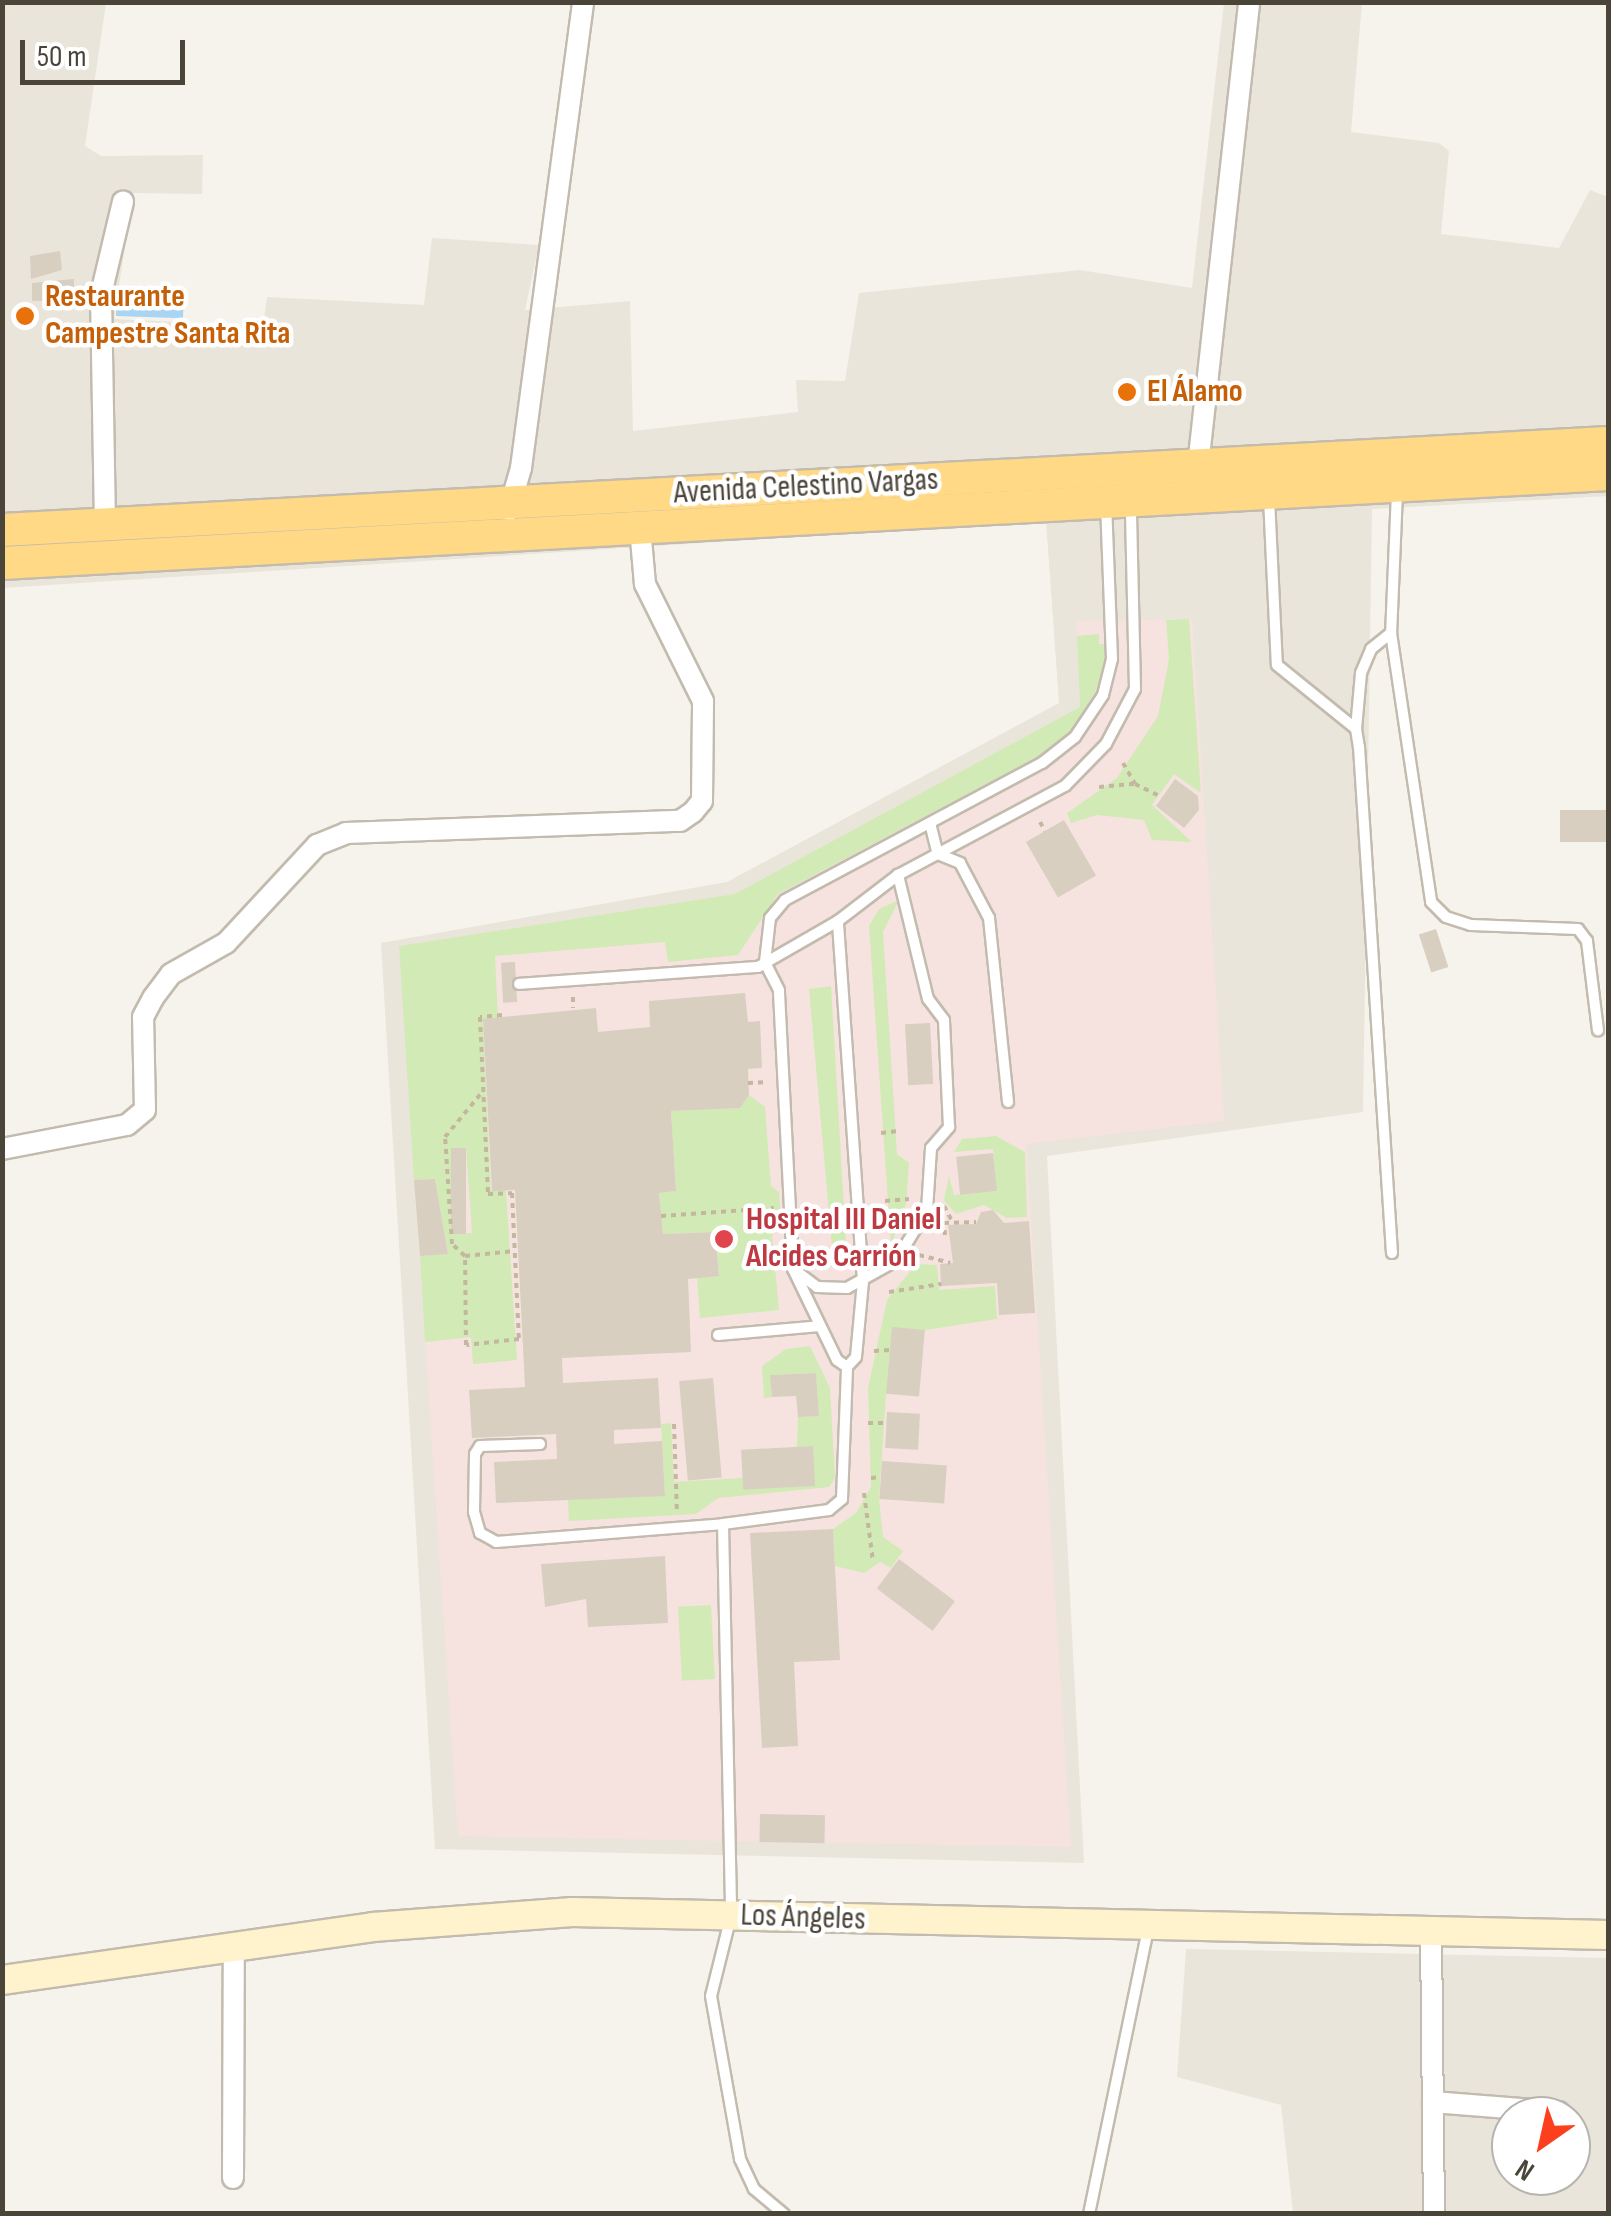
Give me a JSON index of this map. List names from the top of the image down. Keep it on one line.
{"streets":{"highway":["Avenida Celestino Vargas"],"main road":["Los Ángeles"]},"places":["Restaurante Campestre Santa Rita","El Álamo","Hospital III Daniel Alcides Carrión"],"scale_bar":"50 m","north":"bottom left"}
